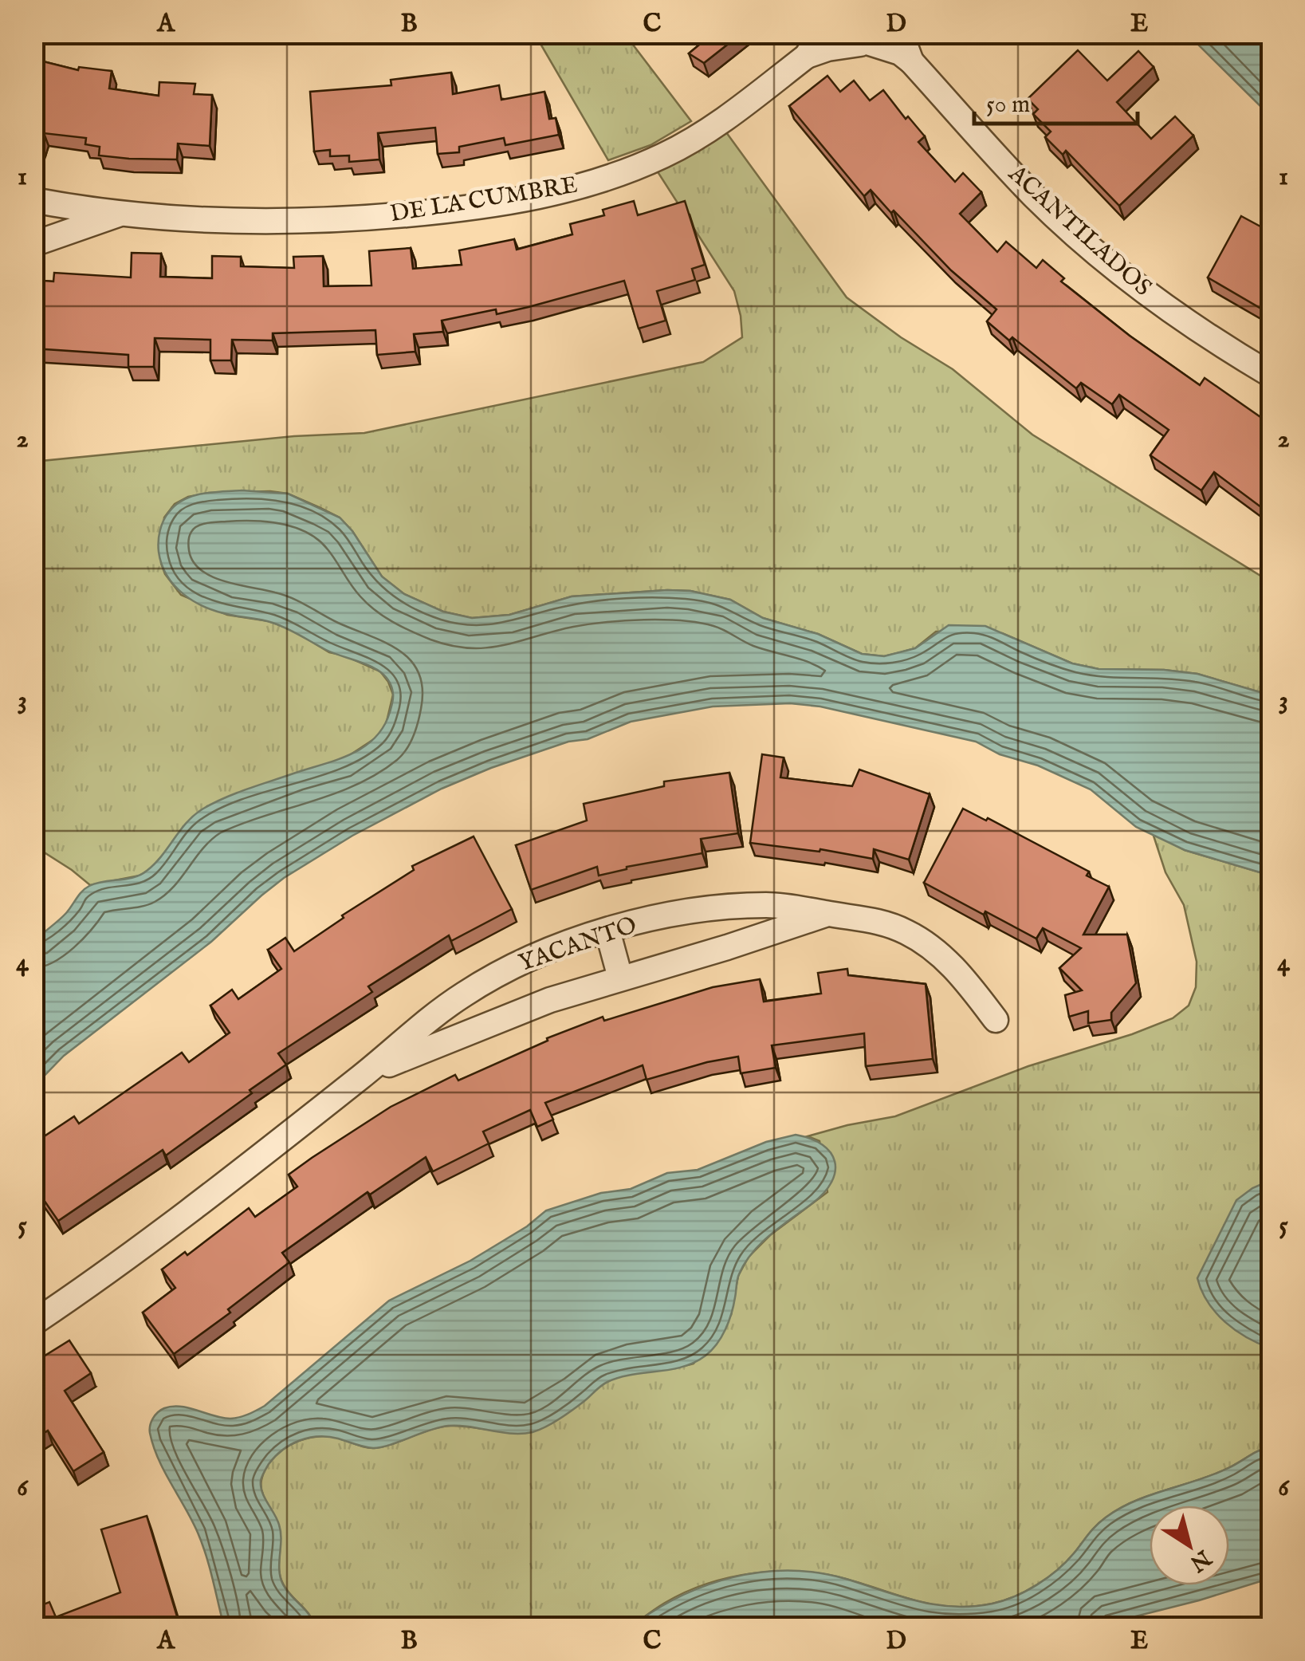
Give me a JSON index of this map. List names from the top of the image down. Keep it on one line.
{"streets":{"street":["DE LA CUMBRE","ACANTILADOS","YACANTO"]},"scale_bar":"50 m","north":"bottom right","grid":{"columns":["A","B","C","D","E"],"rows":["1","2","3","4","5","6"]}}
